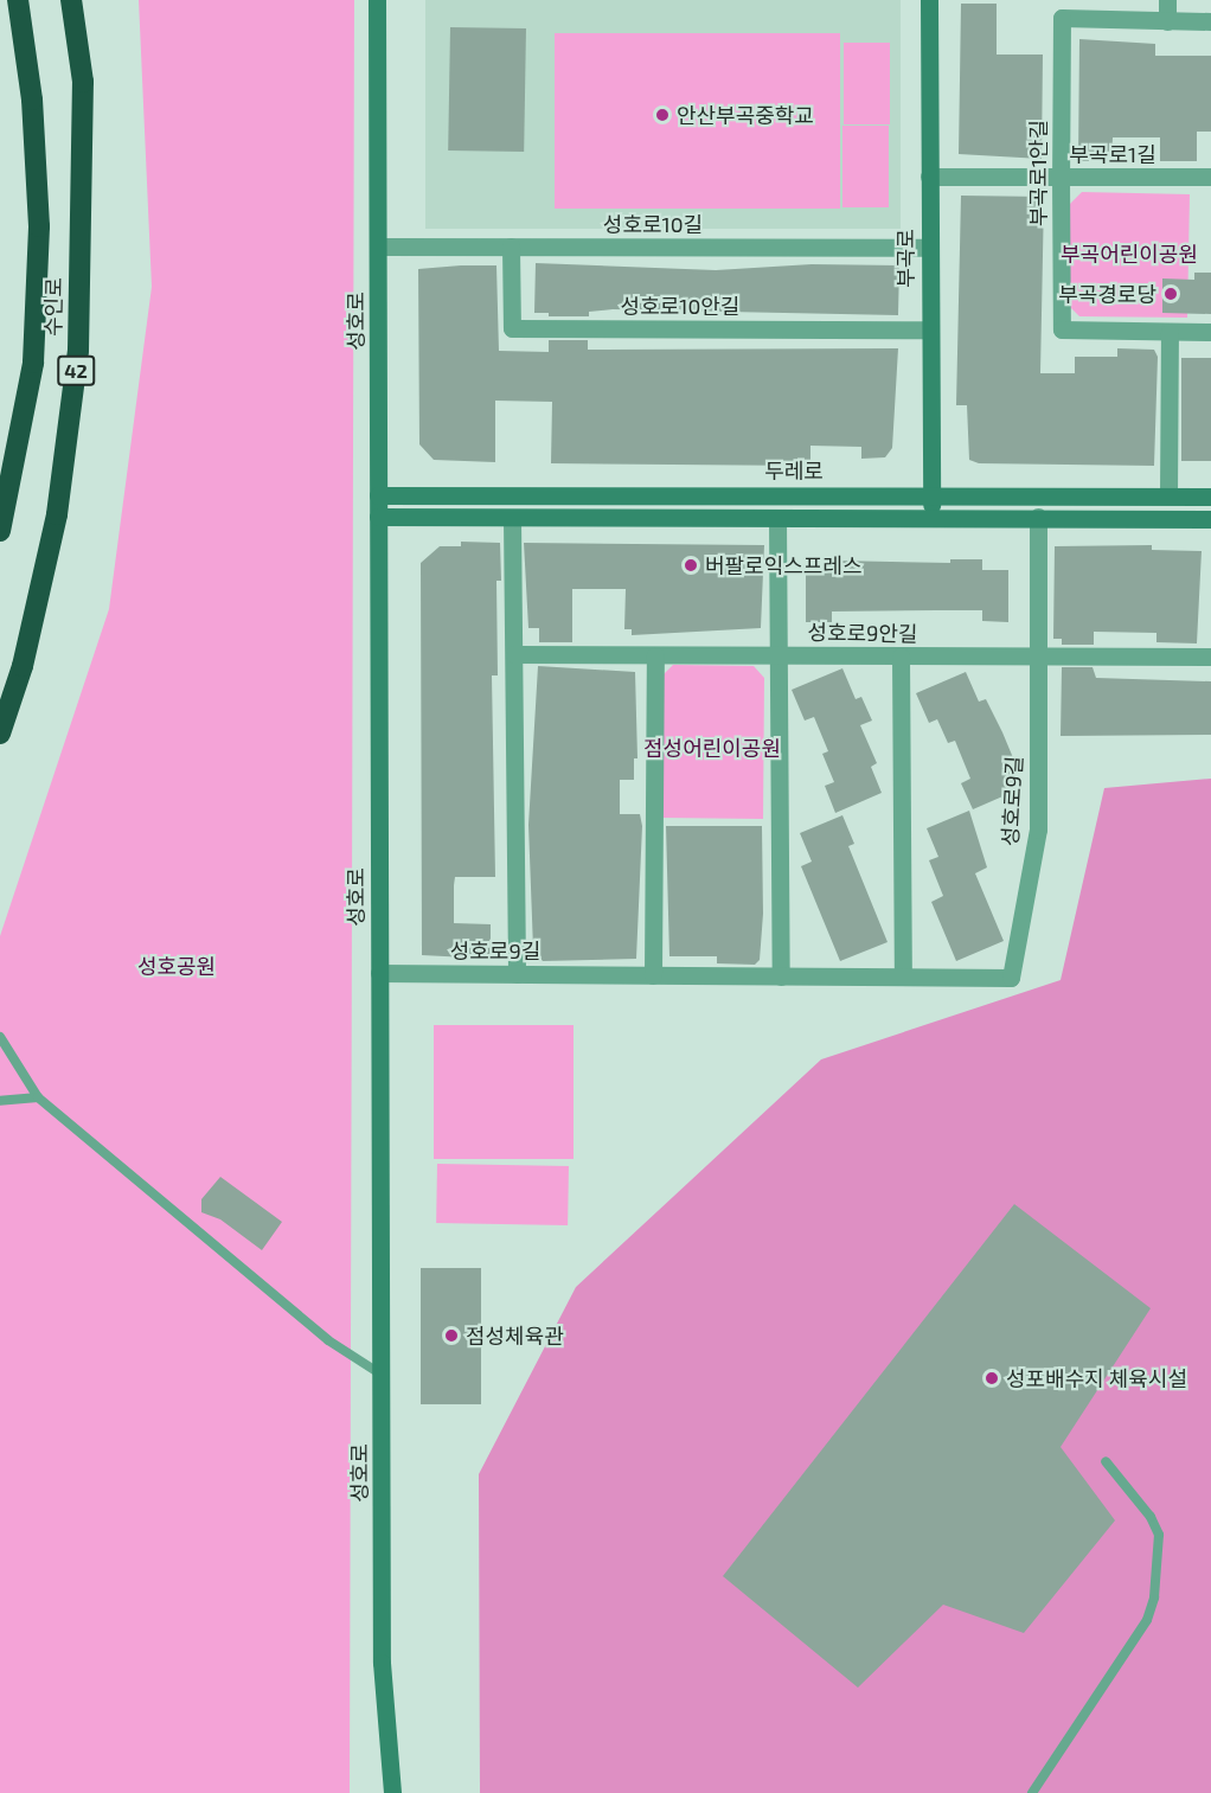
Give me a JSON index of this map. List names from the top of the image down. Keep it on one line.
{"streets":{"highway":["수인로","42"],"street":["부곡로1길","부곡로1안길","성호로10길","부곡로","성호로10안길","성호로","두레로","성호로9안길","성호로9길"]},"crossings":[["부곡로1길","부곡로1안길"],["부곡로1길","부곡로"],["성호로10길","부곡로"],["성호로10길","성호로10안길"],["성호로10길","성호로"],["부곡로","성호로10안길"],["부곡로","두레로"],["성호로","두레로"],["성호로","성호로9길"],["성호로9안길","성호로9길"]],"parks":["부곡어린이공원","점성어린이공원","성호공원"],"places":["안산부곡중학교","부곡경로당","버팔로익스프레스","점성체육관","성포배수지 체육시설"]}
